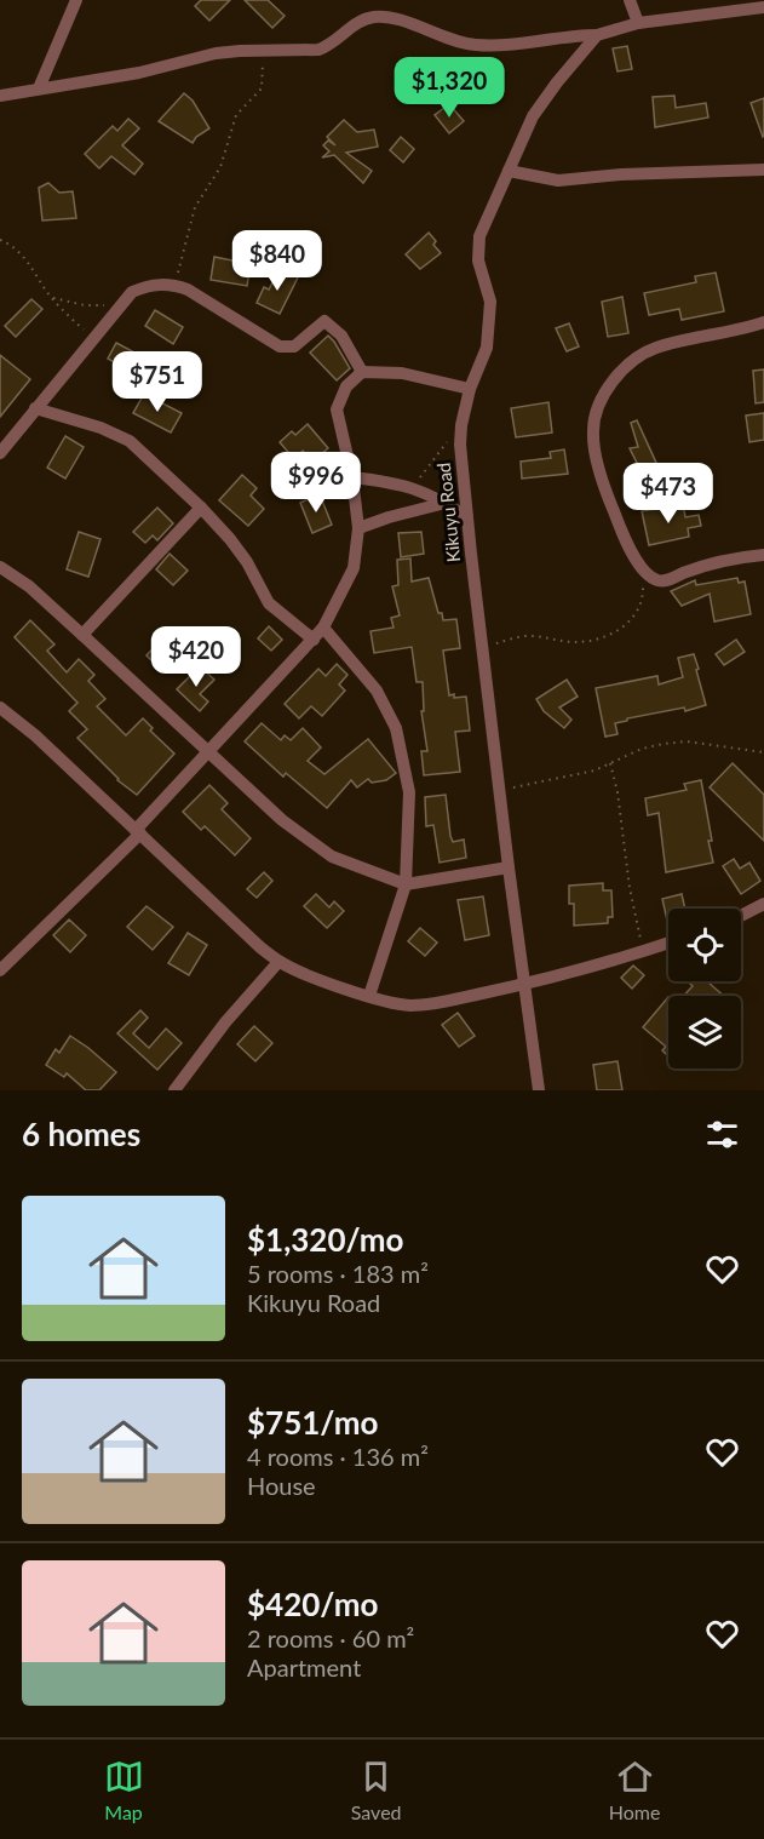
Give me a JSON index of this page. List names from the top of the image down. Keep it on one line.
{"streets":{"street":["Kikuyu Road"]},"page":{"price":["$1,320","$840","$751","$996","$473","$420"],"heading":"6 homes","list":[{"name":"$1,320/mo","note":"5 rooms · 183 m² · Kikuyu Road"},{"name":"$751/mo","note":"4 rooms · 136 m² · House"},{"name":"$420/mo","note":"2 rooms · 60 m² · Apartment"}],"tabs":["Map","Saved","Home"]}}
